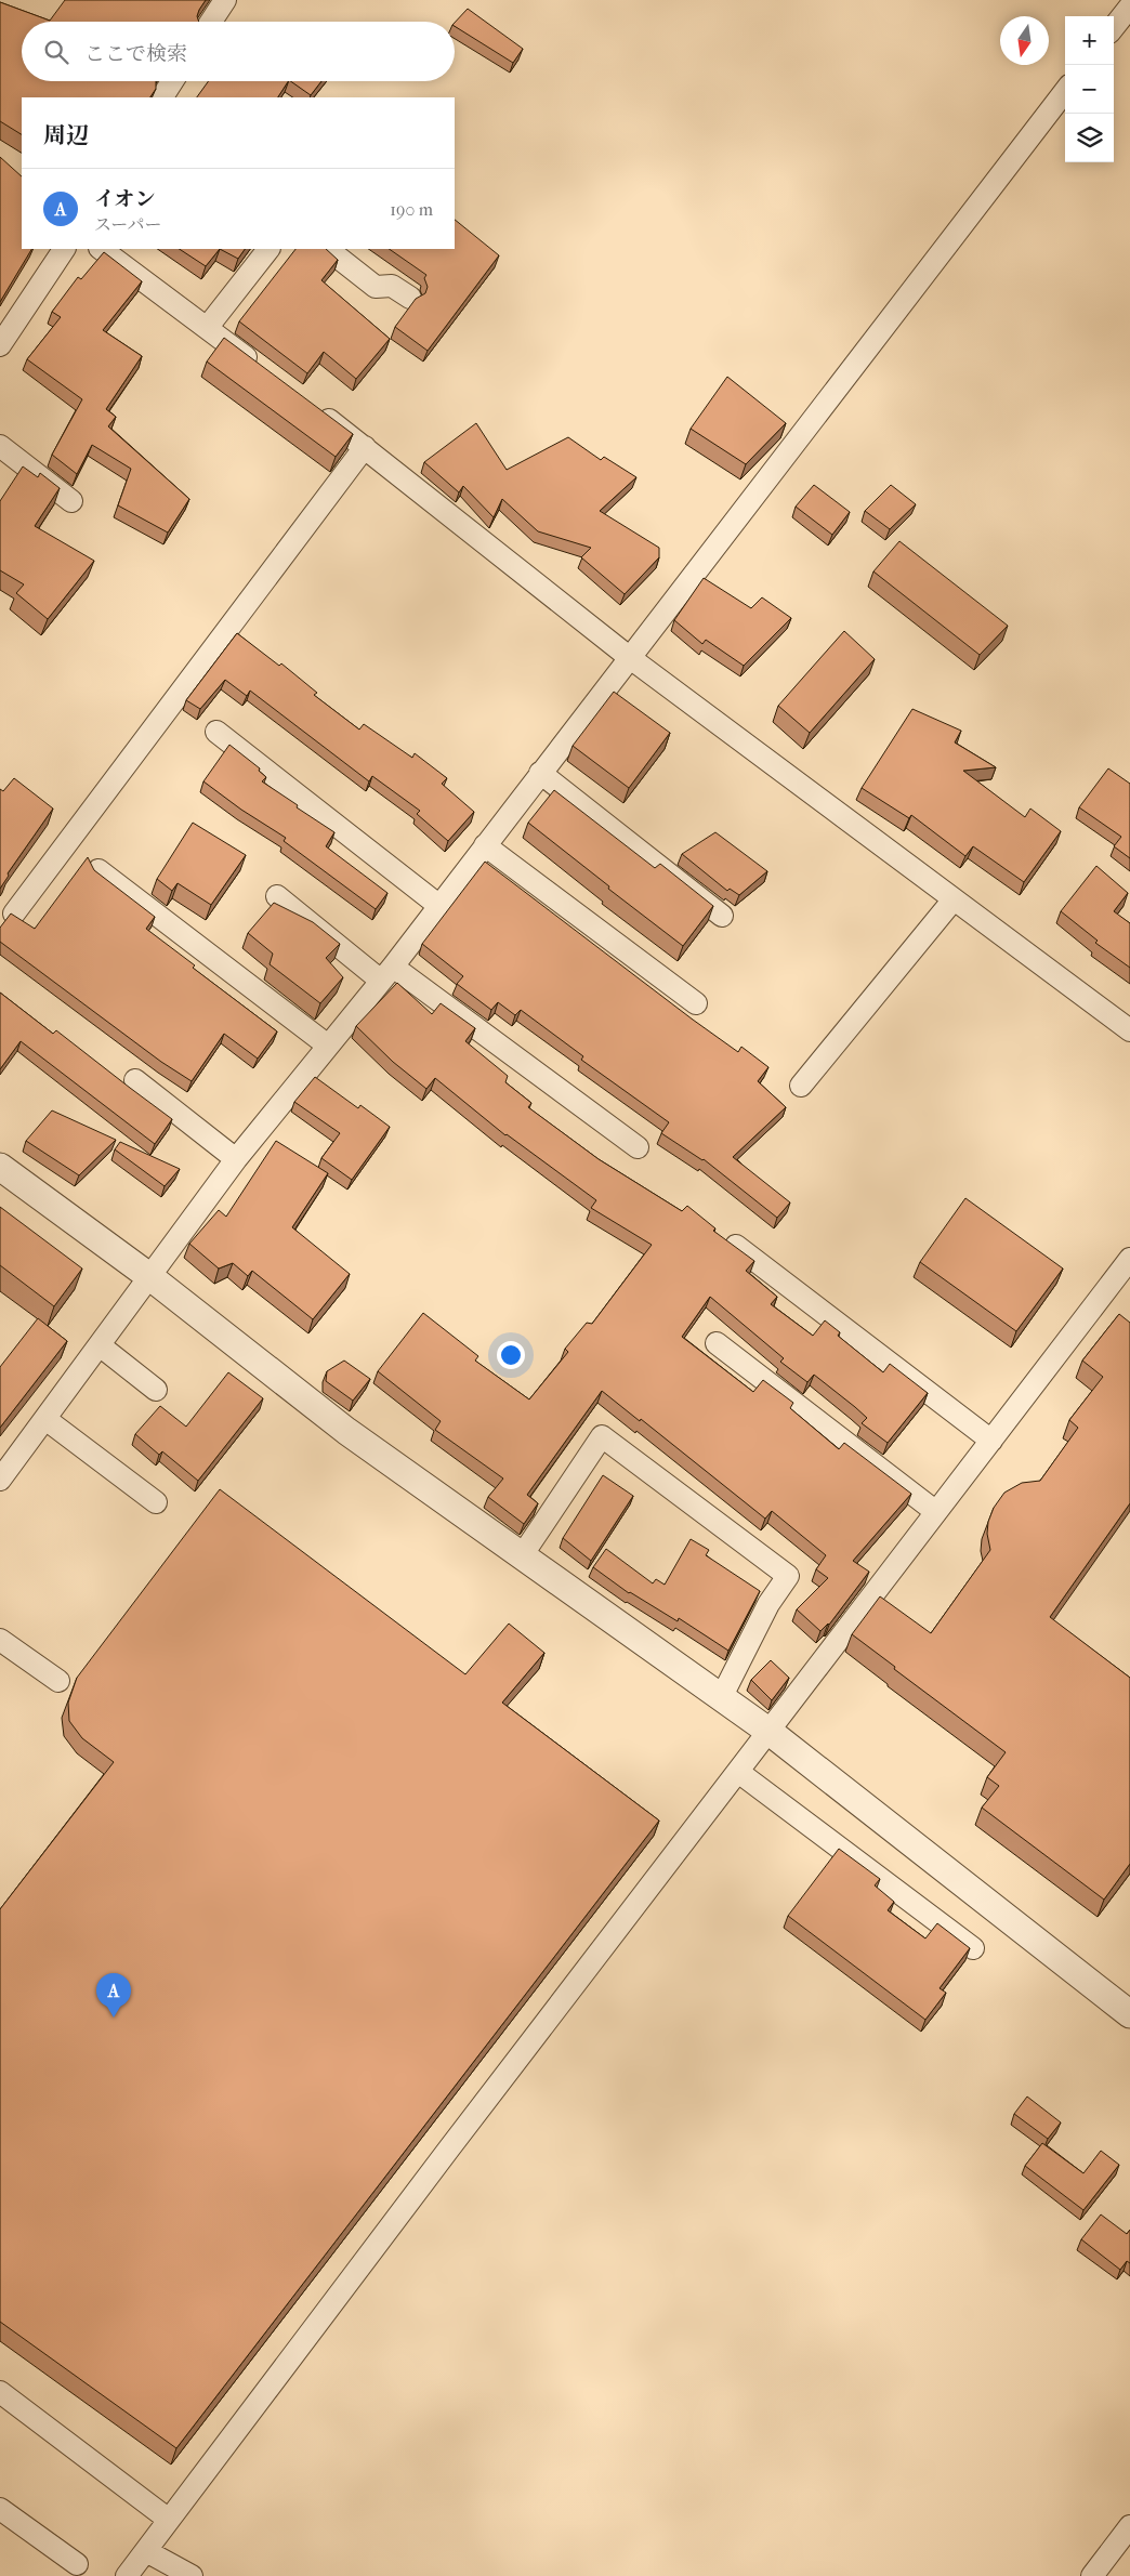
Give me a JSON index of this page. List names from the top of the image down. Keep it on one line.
{"north":"bottom","page":{"map_buttons":["+","−"],"search":"ここで検索","heading":"周辺","list":[{"mark":"A","name":"イオン","note":"スーパー","value":"190 m"}],"pins":"A"}}
